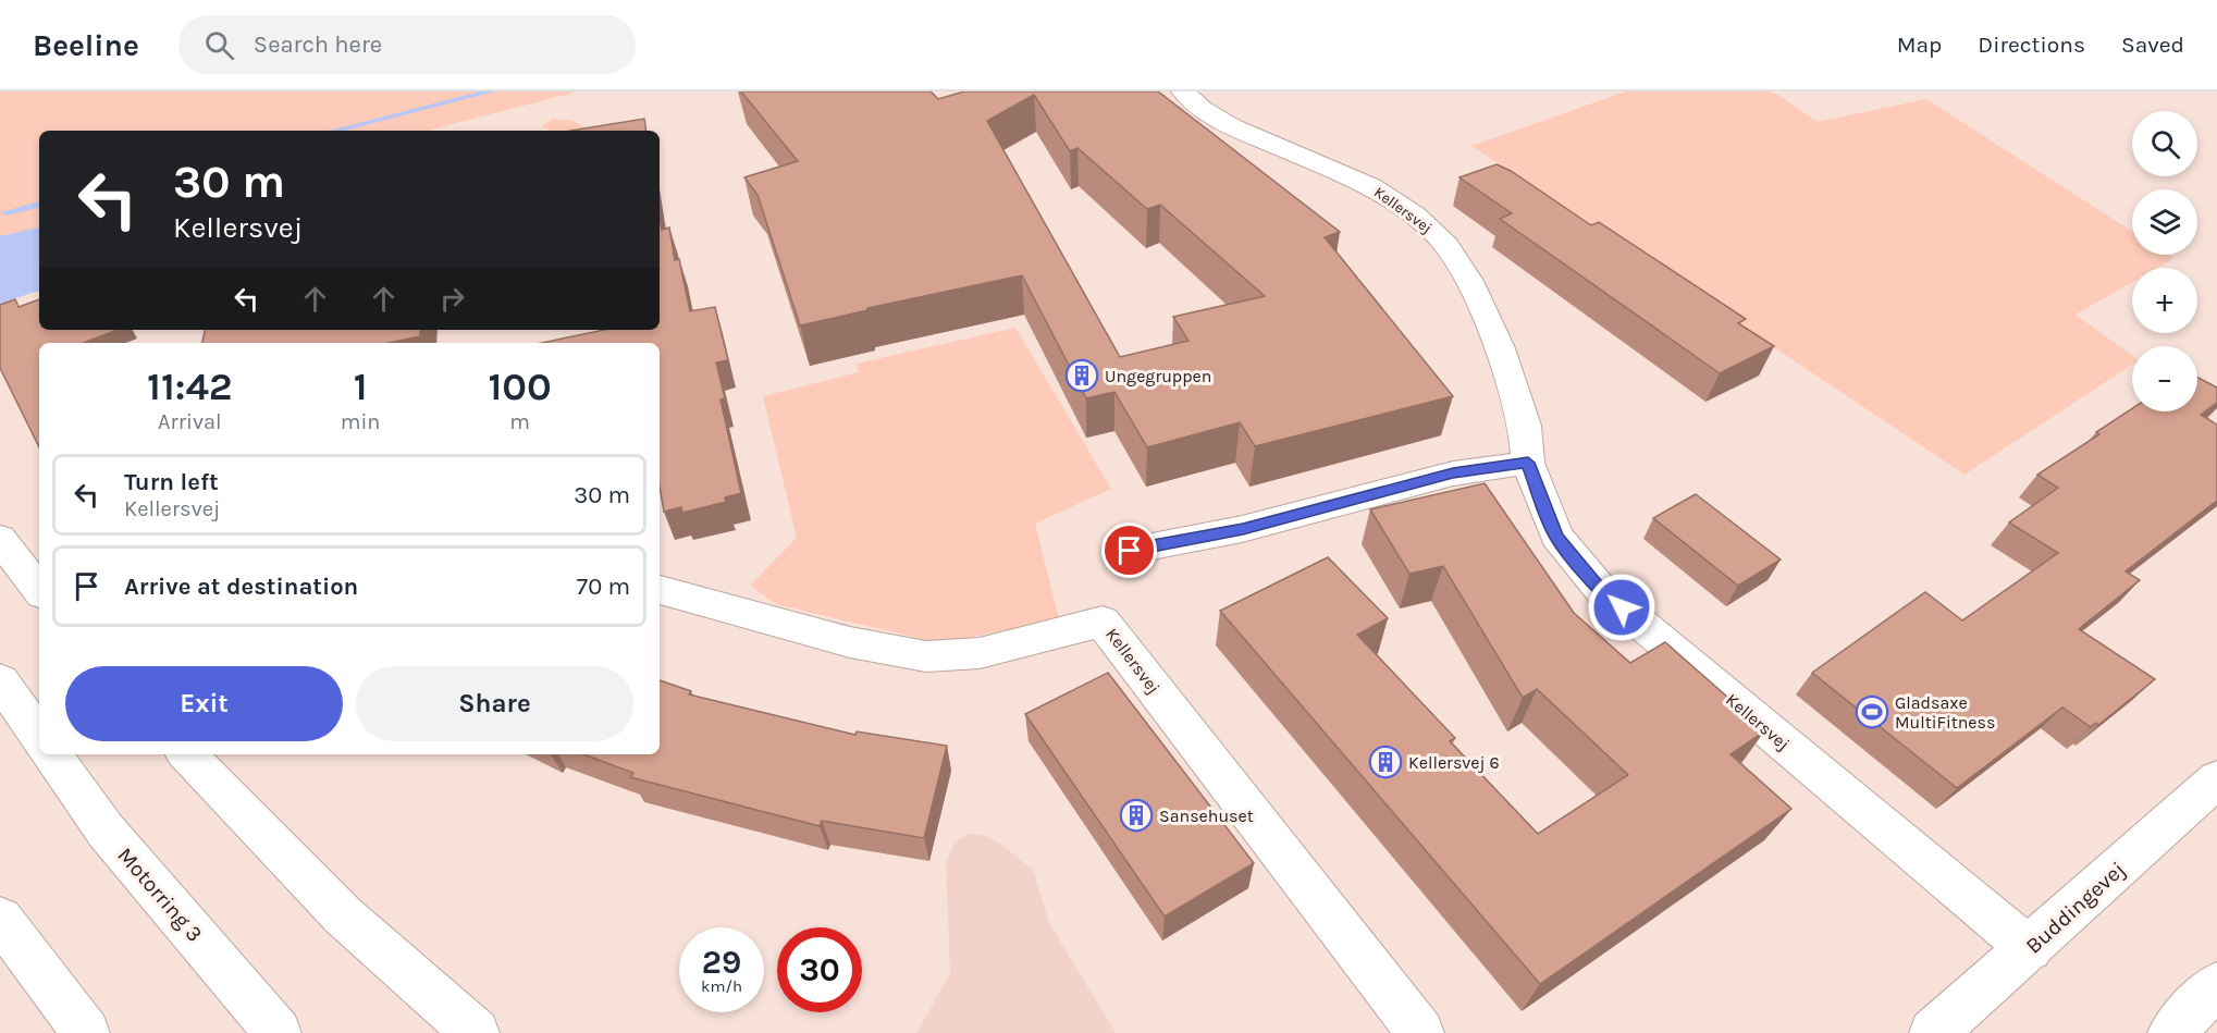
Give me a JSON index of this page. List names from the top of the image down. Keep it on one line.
{"streets":{"main road":["Kellersvej","Motorring 3","Buddingevej"]},"crossings":[["Kellersvej","Buddingevej"]],"places":{"building":["Ungegruppen","Kellersvej 6","Sansehuset"],"sports":["Gladsaxe MultiFitness"]},"page":{"header":"Beeline","search":"Search here","nav":["Map","Directions","Saved"],"map_buttons":["+","−"],"turn":["30 m","Kellersvej"],"eta":["11:42","Arrival","1","min","100","m"],"list":[{"name":"Turn left","note":"Kellersvej","value":"30 m"},{"name":"Arrive at destination","value":"70 m"}],"buttons":["Exit","Share"],"speed":"29 km/h","limit":"30"}}
